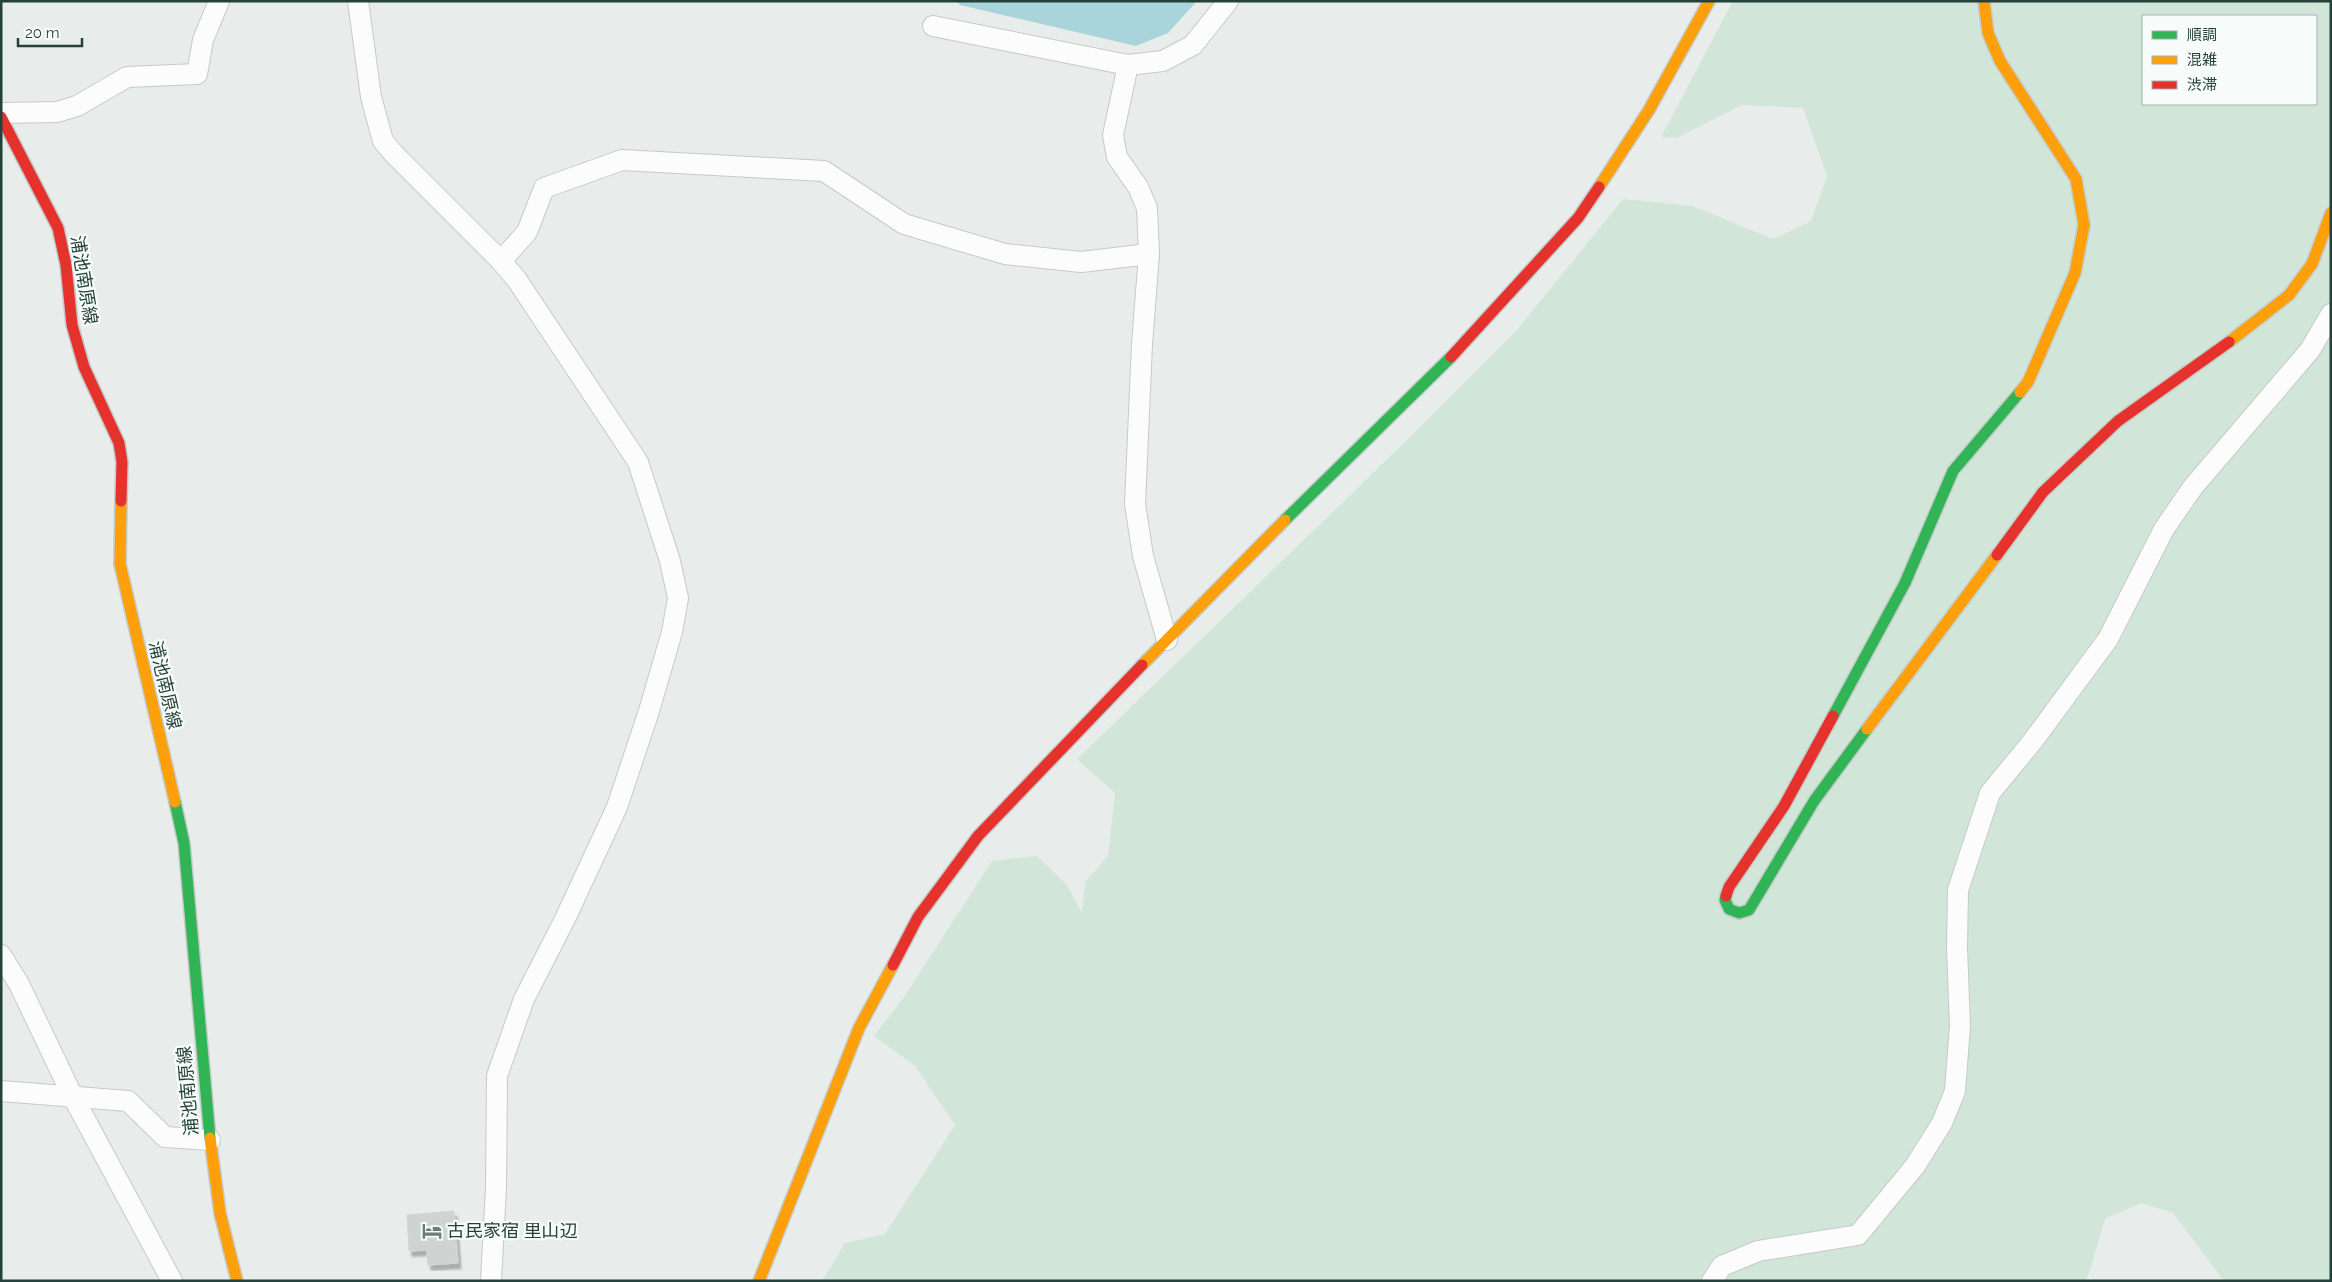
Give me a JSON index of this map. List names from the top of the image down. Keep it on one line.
{"streets":{"street":["浦池南原線"]},"places":{"hotel":["古民家宿 里山辺"]},"legend":["順調","混雑","渋滞"],"scale_bar":"20 m"}
